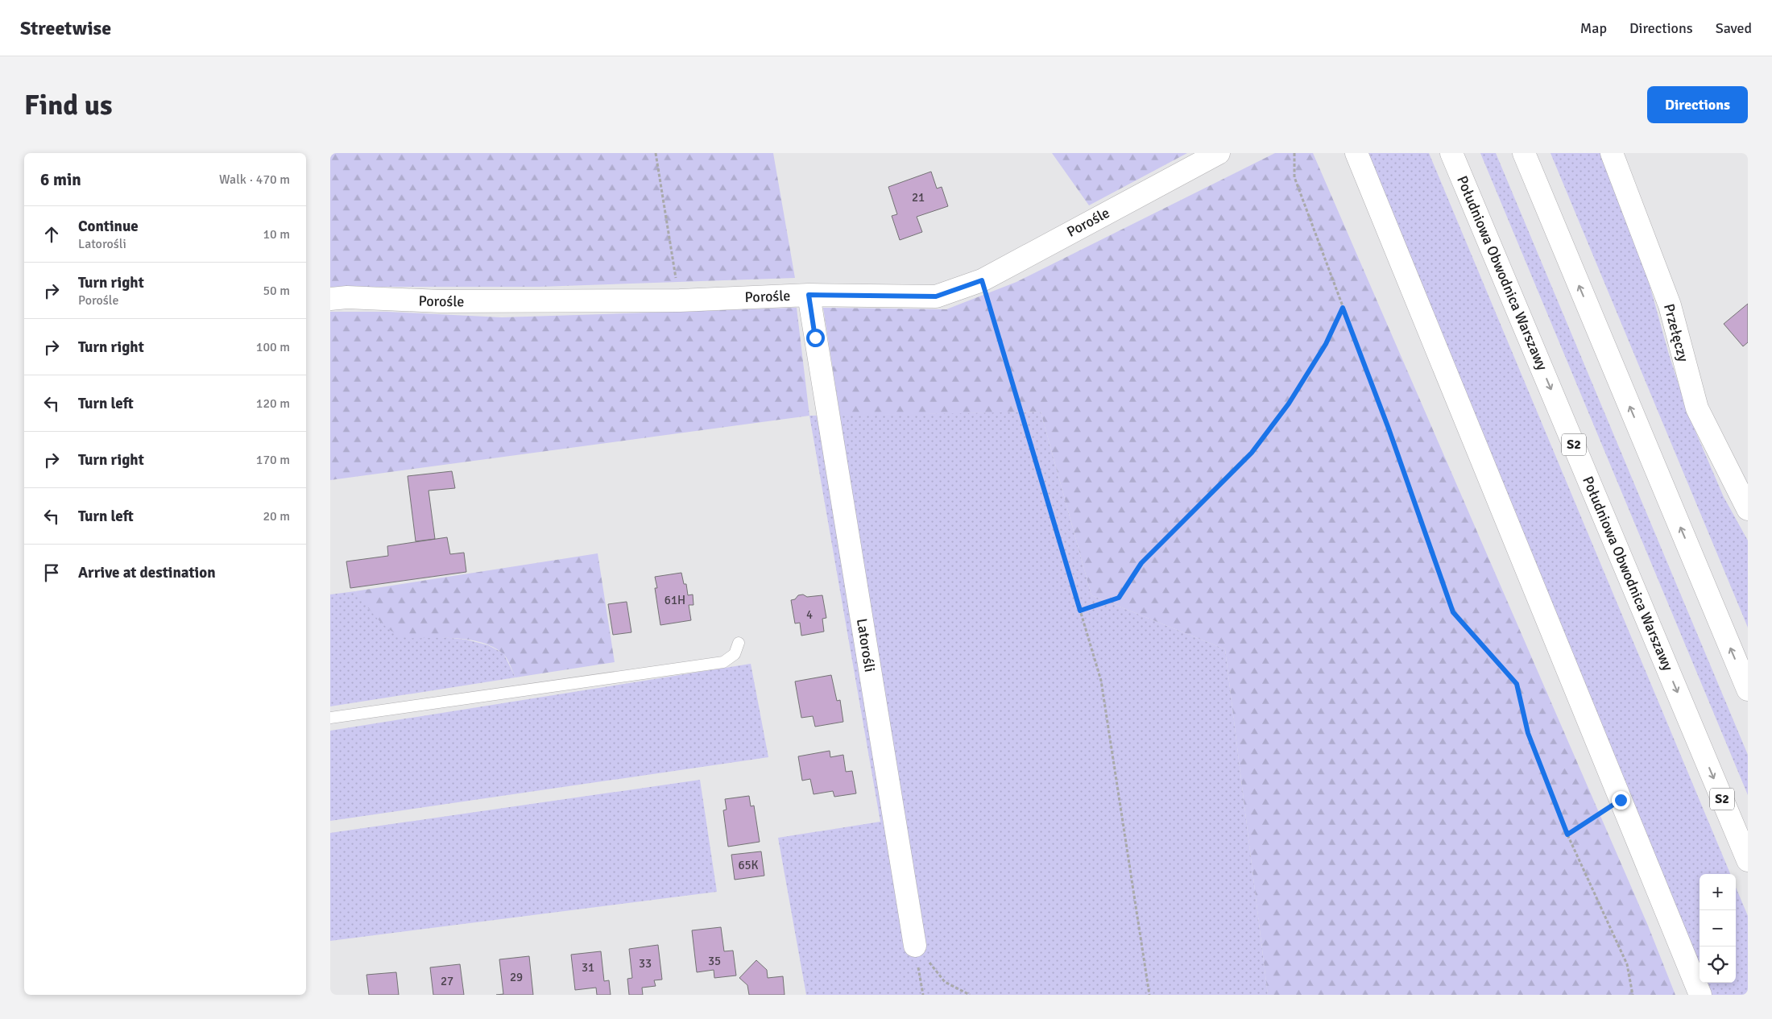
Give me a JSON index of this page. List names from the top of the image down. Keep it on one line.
{"streets":{"main road":["Porośle","Południowa Obwodnica Warszawy","Przełęczy","S2","Latorośli"]},"crossings":[["Porośle","Latorośli"]],"house_numbers":["21","61H","4","65K","35","33","31","29","27"],"page":{"header":"Streetwise","nav":["Map","Directions","Saved"],"buttons":"Directions","title":"Find us","heading":["6 min","Walk · 470 m"],"list":[["Continue","Latorośli","10 m"],["Turn right","Porośle","50 m"],["Turn right","100 m"],["Turn left","120 m"],["Turn right","170 m"],["Turn left","20 m"],"Arrive at destination"],"map_buttons":["+","−"]}}
